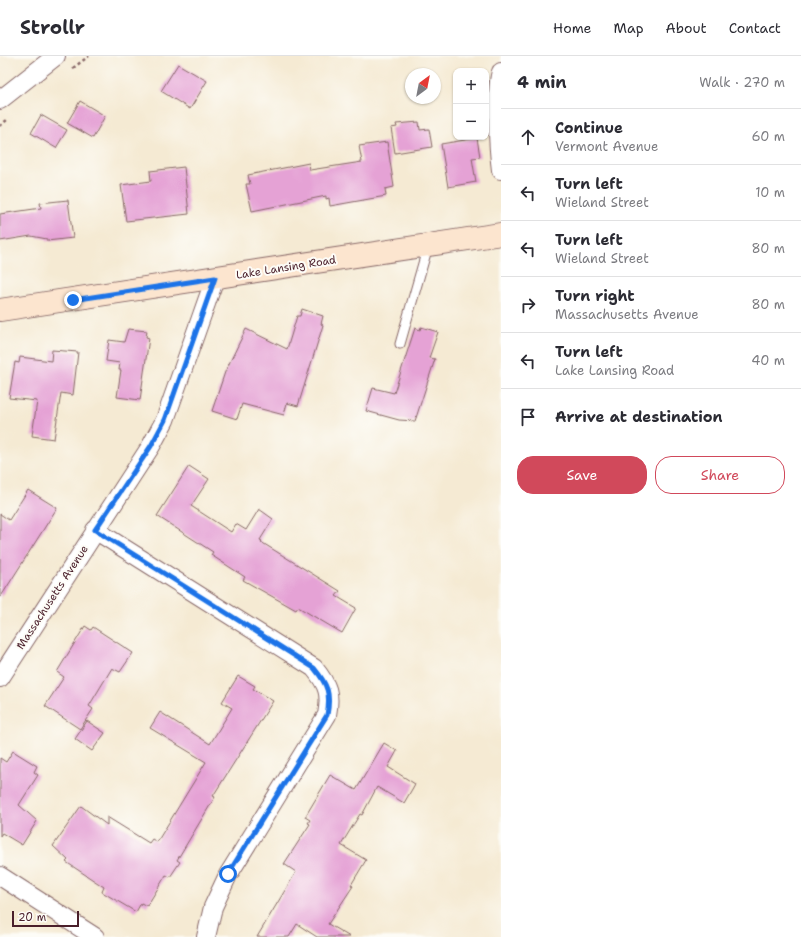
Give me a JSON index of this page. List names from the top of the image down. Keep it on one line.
{"streets":{"main road":["Lake Lansing Road"],"street":["Massachusetts Avenue"]},"crossings":[["Lake Lansing Road","Massachusetts Avenue"]],"scale_bar":"20 m","north":"top right","page":{"header":"Strollr","nav":["Home","Map","About","Contact"],"heading":["4 min","Walk · 270 m"],"map_buttons":["+","−"],"list":[["Continue","Vermont Avenue","60 m"],["Turn left","Wieland Street","10 m"],["Turn left","Wieland Street","80 m"],["Turn right","Massachusetts Avenue","80 m"],["Turn left","Lake Lansing Road","40 m"],"Arrive at destination"],"buttons":["Save","Share"],"scale":"20 m"}}
